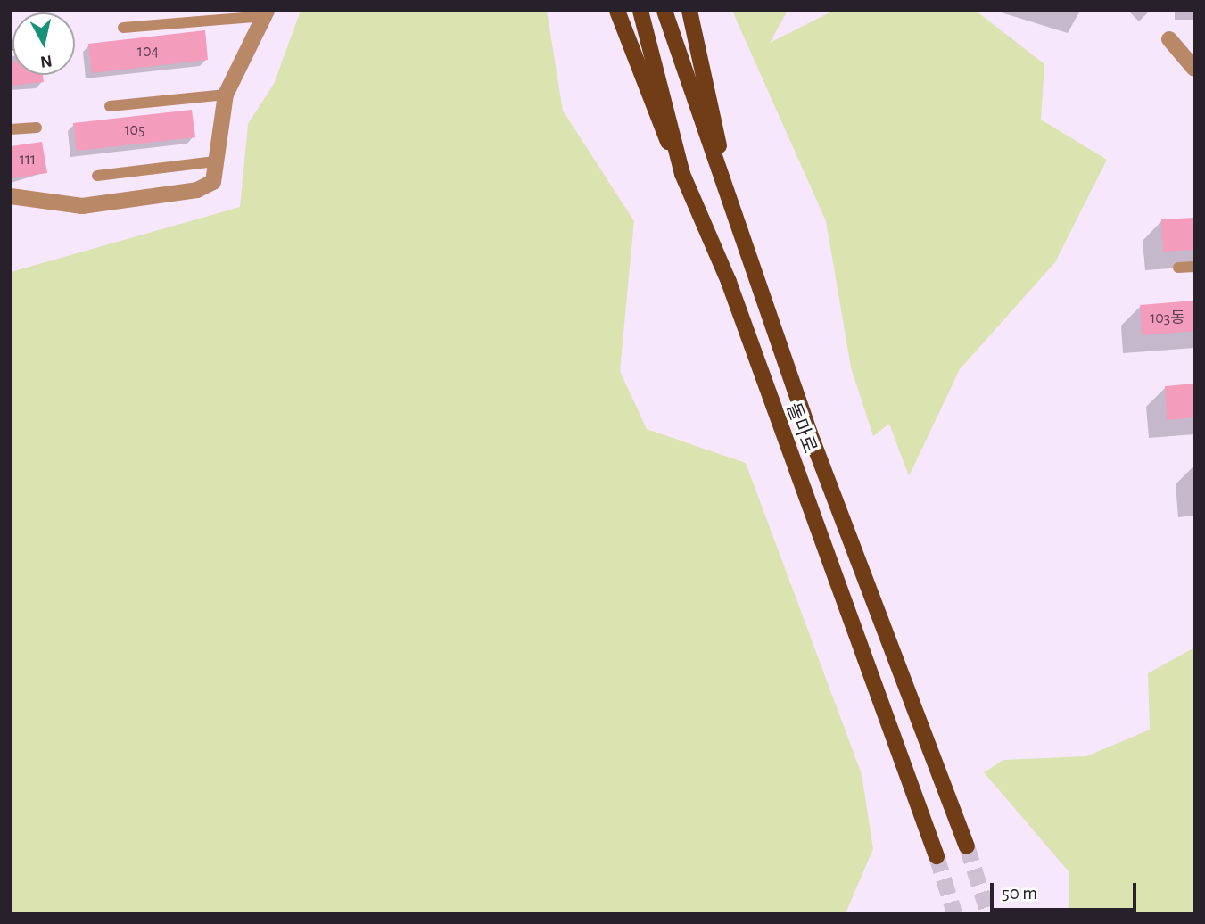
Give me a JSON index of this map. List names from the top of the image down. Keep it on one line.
{"streets":{"main road":["돌마로"]},"house_numbers":["104","105","111","103동"],"scale_bar":"50 m","north":"bottom"}
